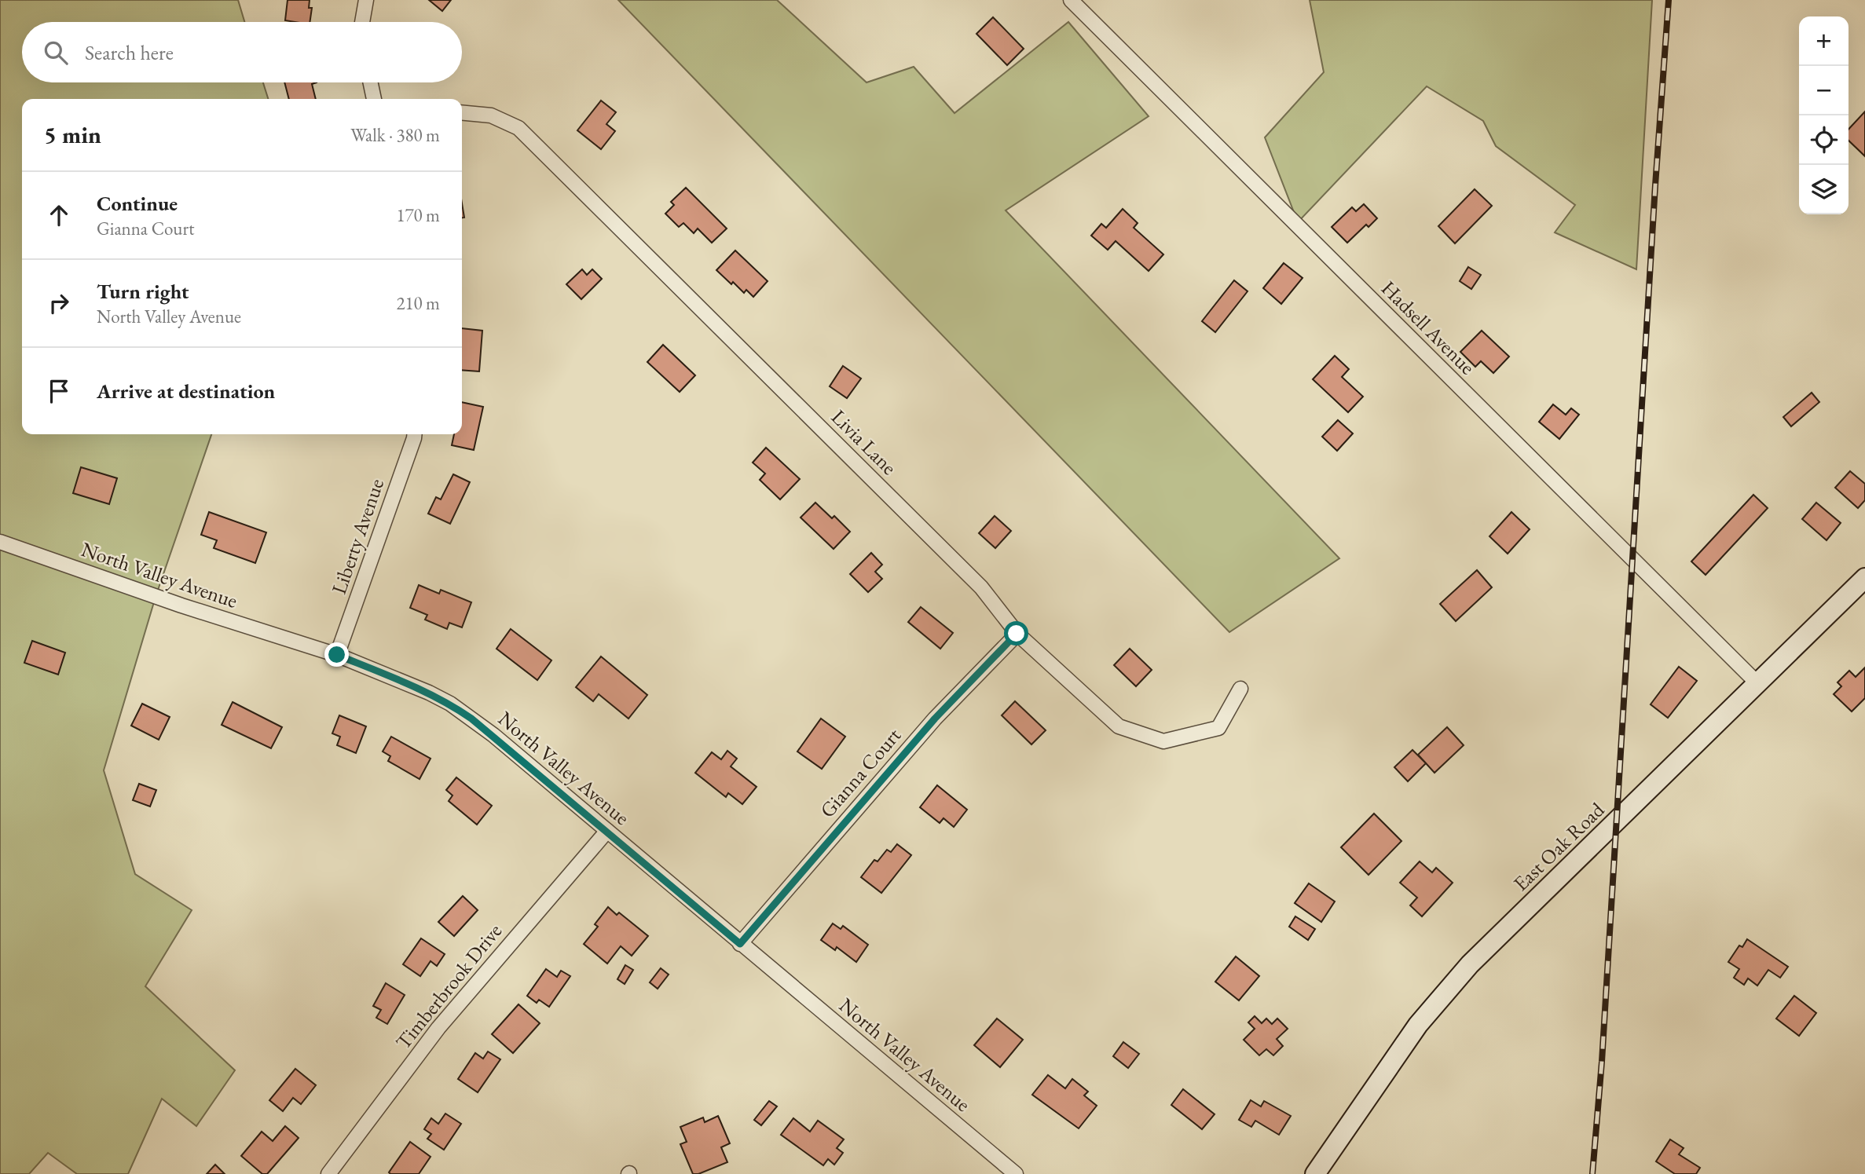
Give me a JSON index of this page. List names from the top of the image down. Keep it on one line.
{"streets":{"street":["Hadsell Avenue","Livia Lane","Liberty Avenue","North Valley Avenue","Gianna Court","East Oak Road","Timberbrook Drive"]},"crossings":[["Hadsell Avenue","East Oak Road"],["Livia Lane","Gianna Court"],["Liberty Avenue","North Valley Avenue"],["North Valley Avenue","Gianna Court"],["North Valley Avenue","Timberbrook Drive"]],"page":{"map_buttons":["+","−"],"search":"Search here","heading":["5 min","Walk · 380 m"],"list":[["Continue","Gianna Court","170 m"],["Turn right","North Valley Avenue","210 m"],"Arrive at destination"]}}
